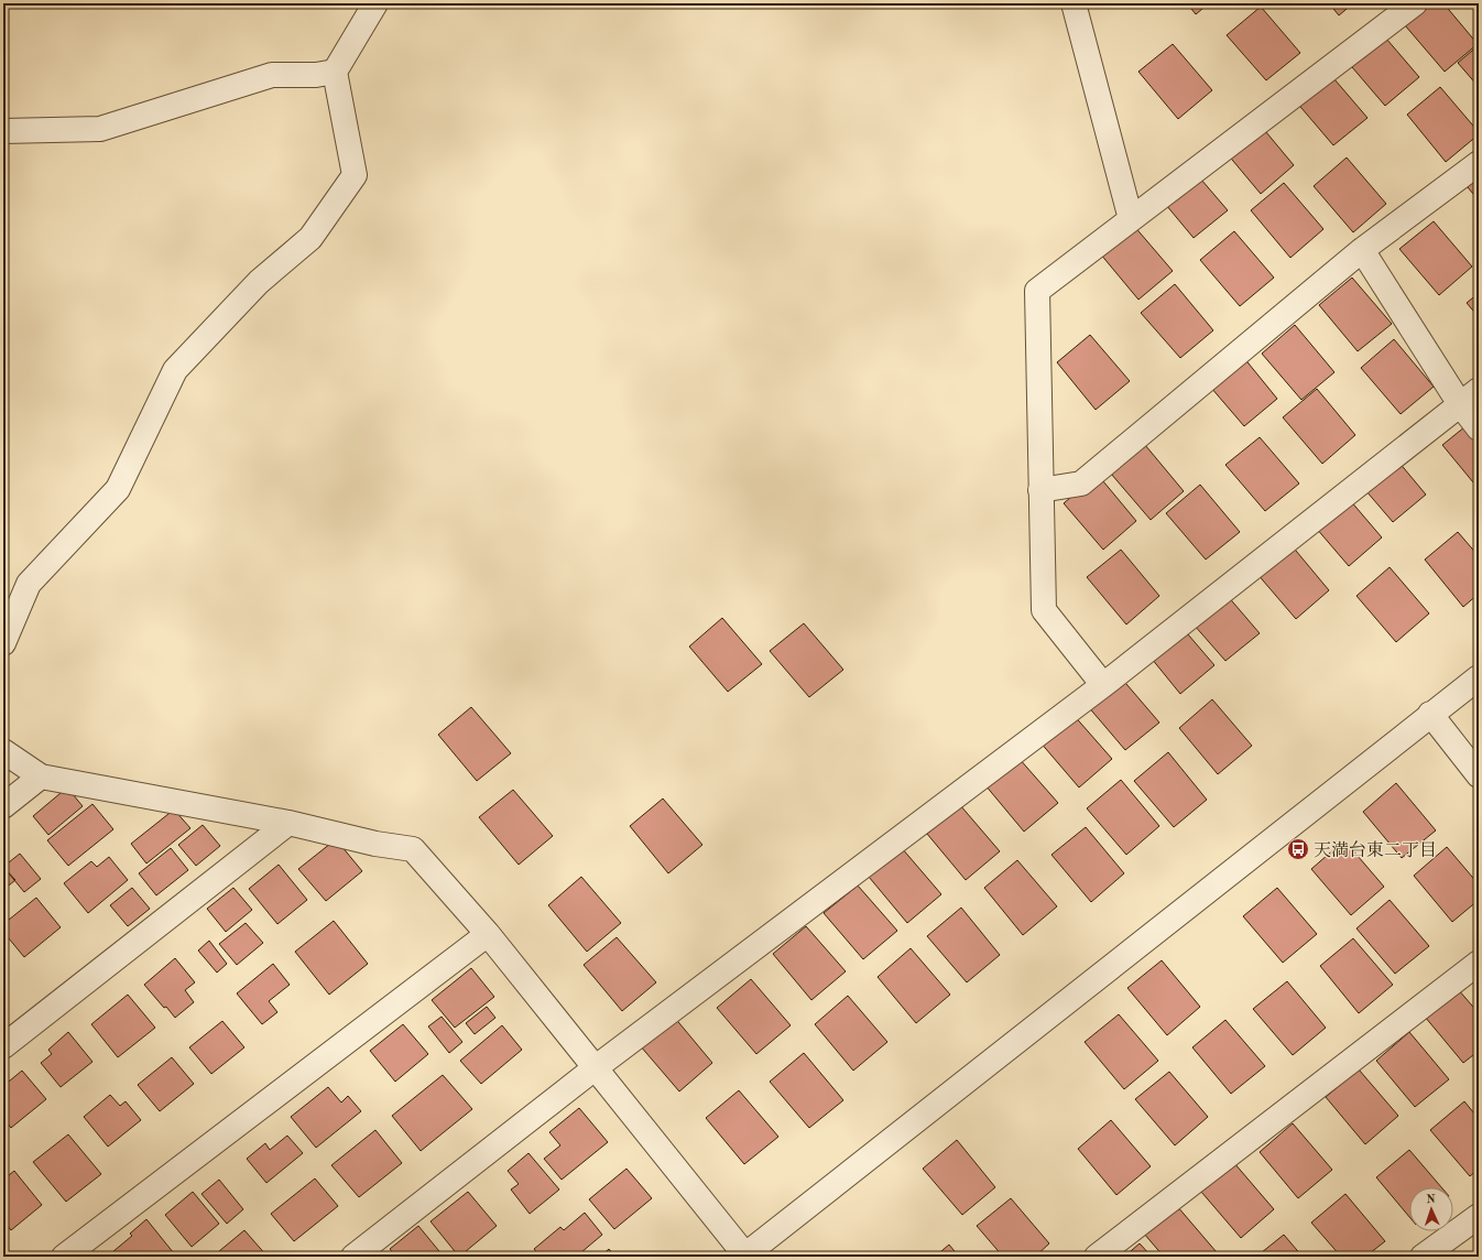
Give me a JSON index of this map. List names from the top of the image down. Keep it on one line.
{"places":{"bus stop":["天満台東二丁目"]},"north":"top"}
